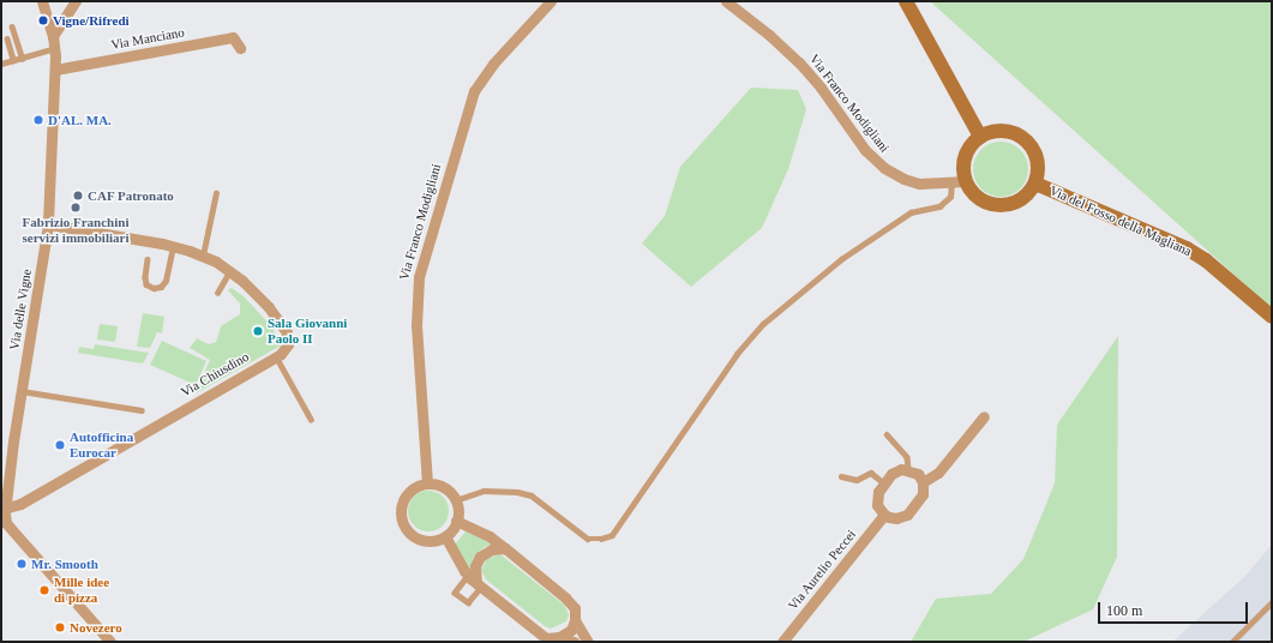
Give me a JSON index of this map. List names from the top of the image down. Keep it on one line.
{"streets":{"street":["Via Manciano","Via Franco Modigliani","Via del Fosso della Magliana","Via delle Vigne","Via Chiusdino","Via Aurelio Peccei"]},"crossings":[["Via Manciano","Via delle Vigne"],["Via Franco Modigliani","Via del Fosso della Magliana"],["Via delle Vigne","Via Chiusdino"]],"places":["Vigne/Rifredi","D'AL. MA.","CAF Patronato","Fabrizio Franchini servizi immobiliari","Sala Giovanni Paolo II","Autofficina Eurocar","Mr. Smooth","Mille idee di pizza","Novezero"],"scale_bar":"100 m"}
